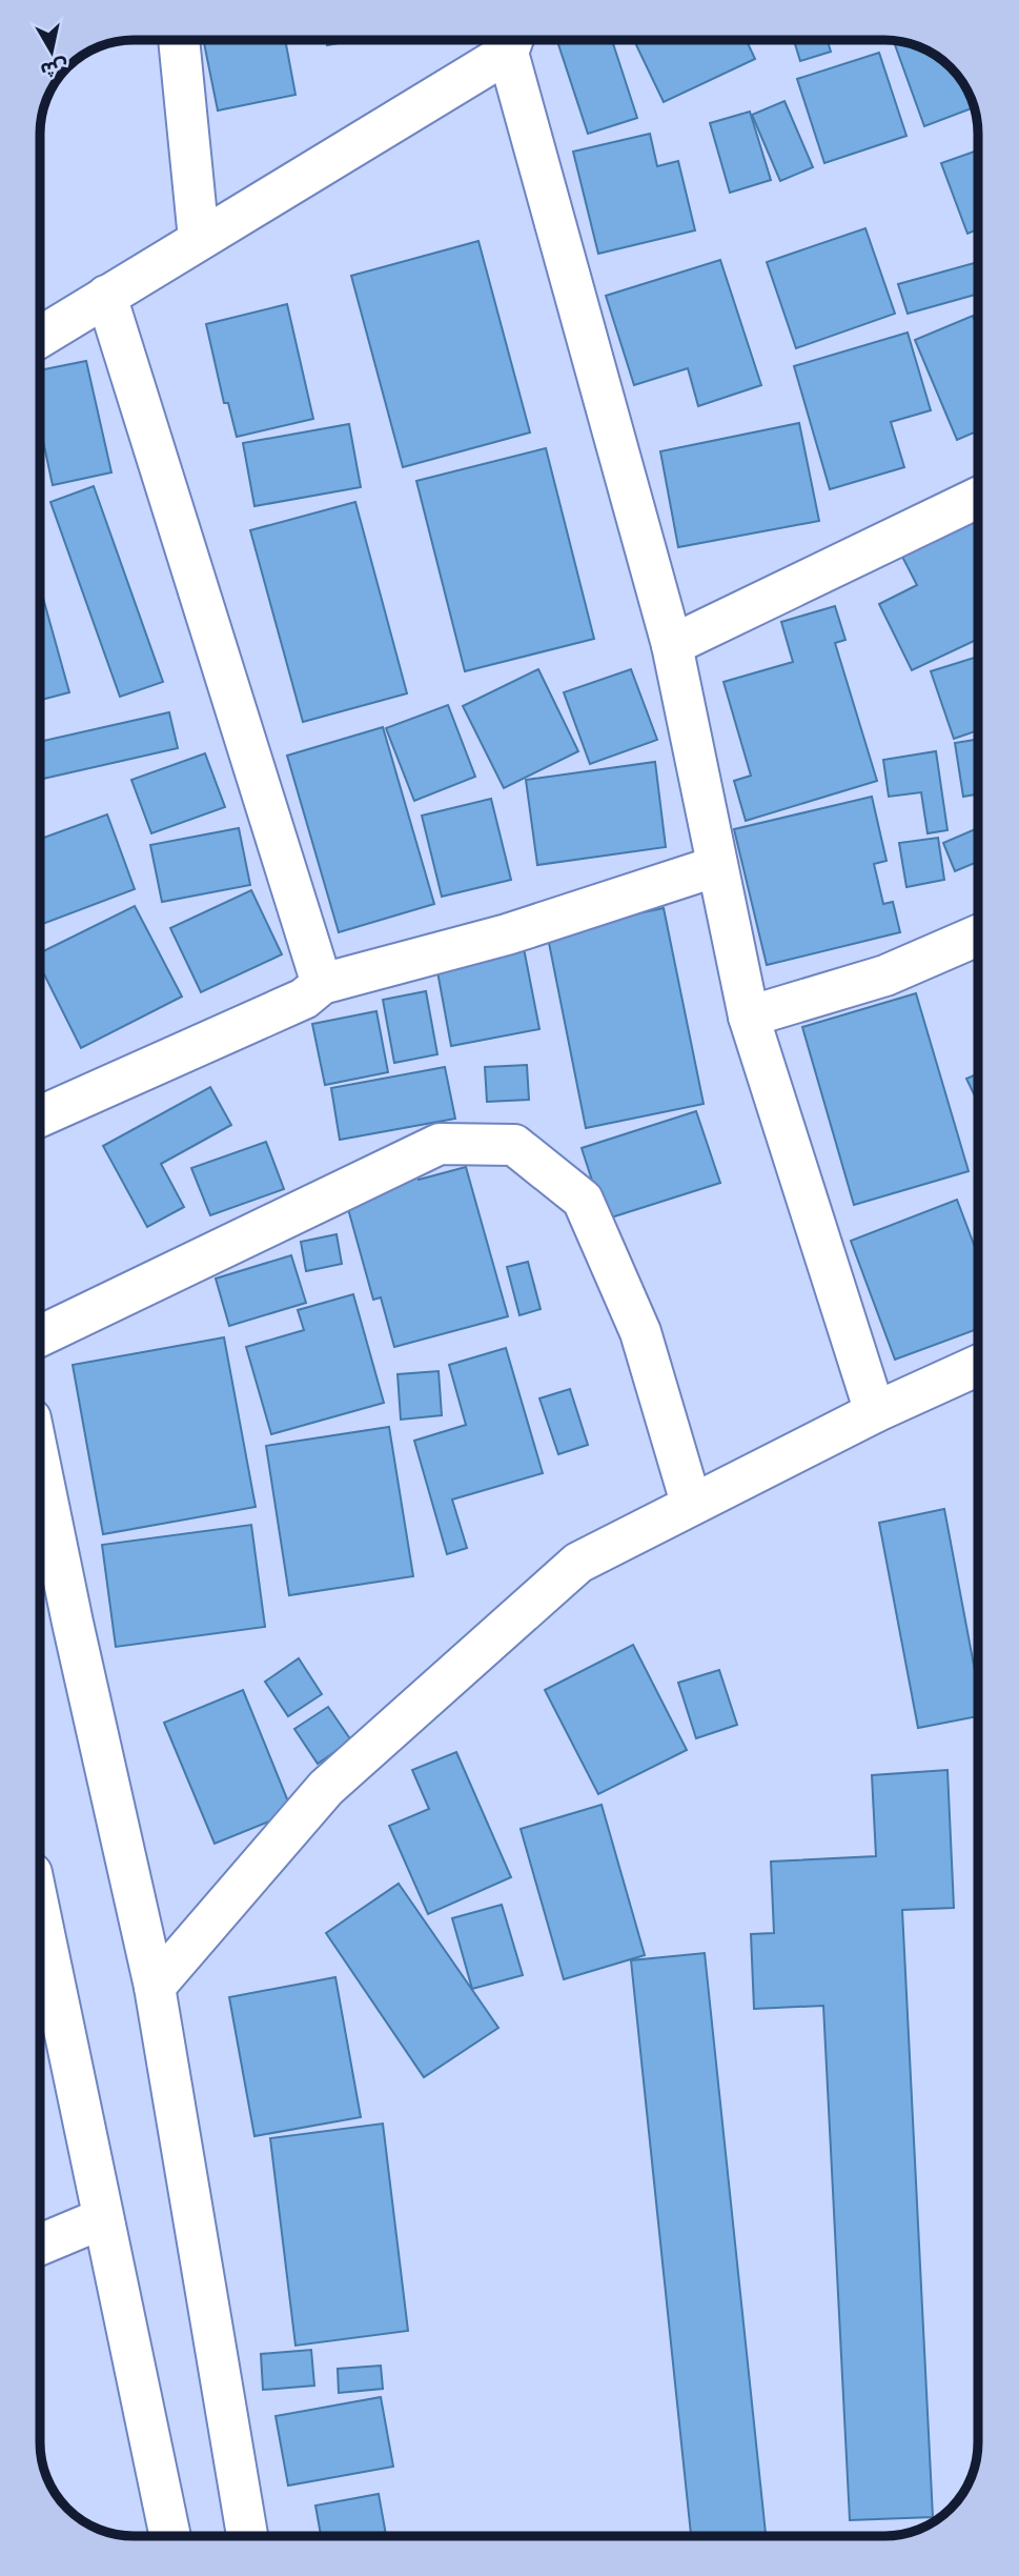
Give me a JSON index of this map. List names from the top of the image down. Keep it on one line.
{"north":"bottom"}
